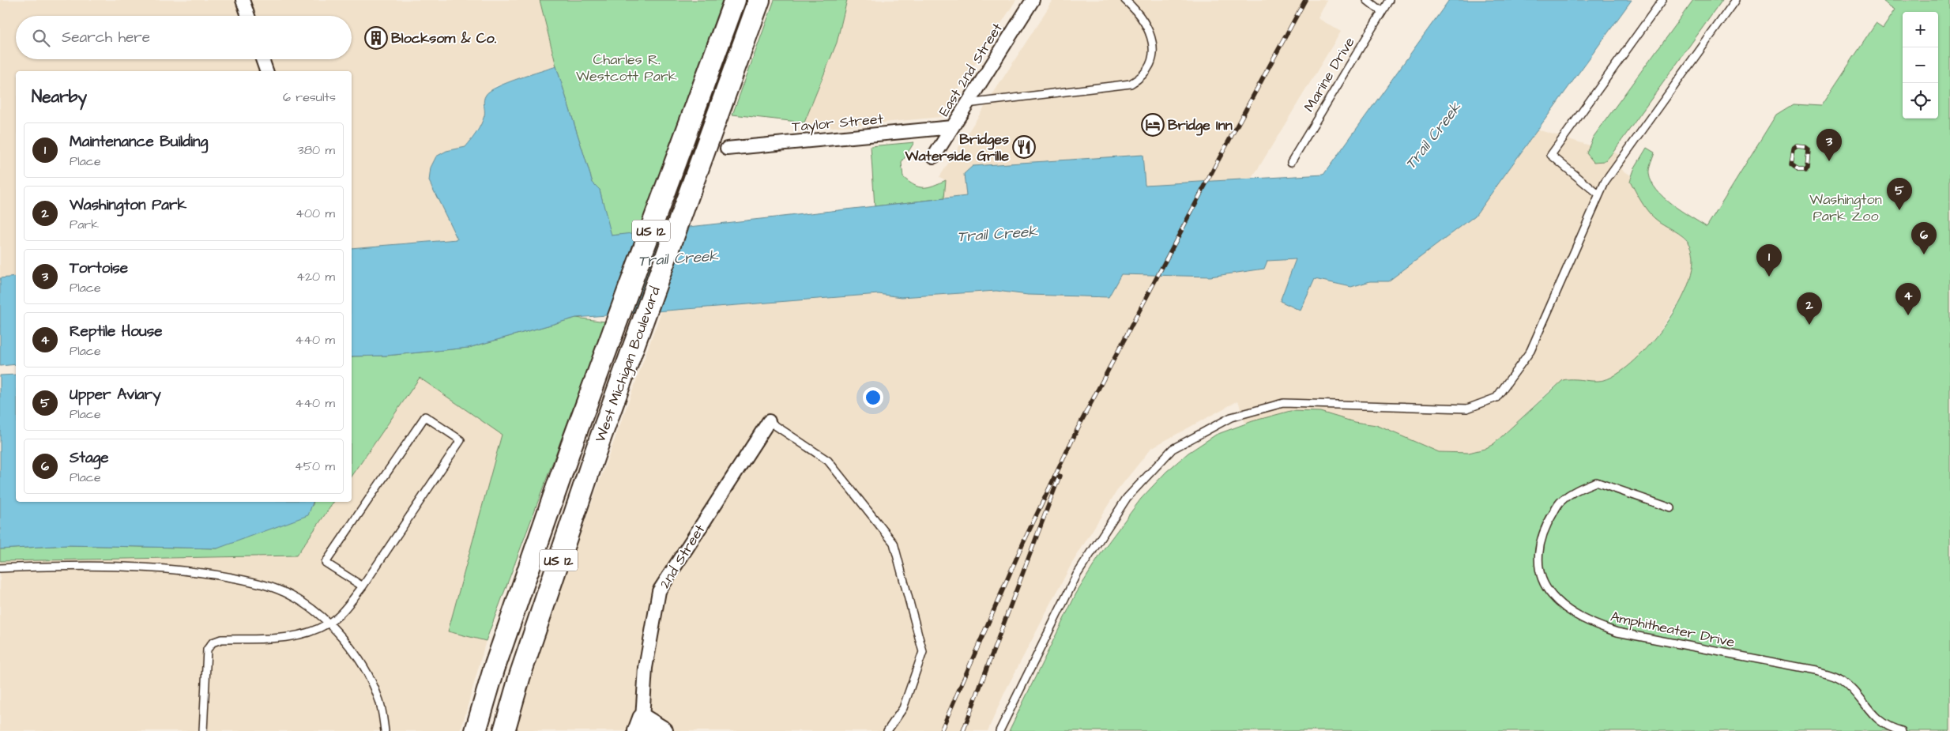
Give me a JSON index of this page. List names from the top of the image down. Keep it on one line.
{"streets":{"main road":["US 12","West Michigan Boulevard"],"street":["East 2nd Street","Taylor Street","2nd Street"],"lane":["Marine Drive","Amphitheater Drive"]},"crossings":[["East 2nd Street","Taylor Street"]],"water":["Trail Creek"],"parks":["Charles R. Westcott Park","Washington Park Zoo"],"places":{"building":["Blocksom & Co."],"hotel":["Bridge Inn"],"restaurant":["Bridges Waterside Grille"]},"page":{"map_buttons":["+","−"],"search":"Search here","heading":["Nearby","6 results"],"list":[{"mark":"1","name":"Maintenance Building","note":"Place","value":"380 m"},{"mark":"2","name":"Washington Park","note":"Park","value":"400 m"},{"mark":"3","name":"Tortoise","note":"Place","value":"420 m"},{"mark":"4","name":"Reptile House","note":"Place","value":"440 m"},{"mark":"5","name":"Upper Aviary","note":"Place","value":"440 m"},{"mark":"6","name":"Stage","note":"Place","value":"450 m"}],"pins":["3","5","6","1","4","2"]}}
